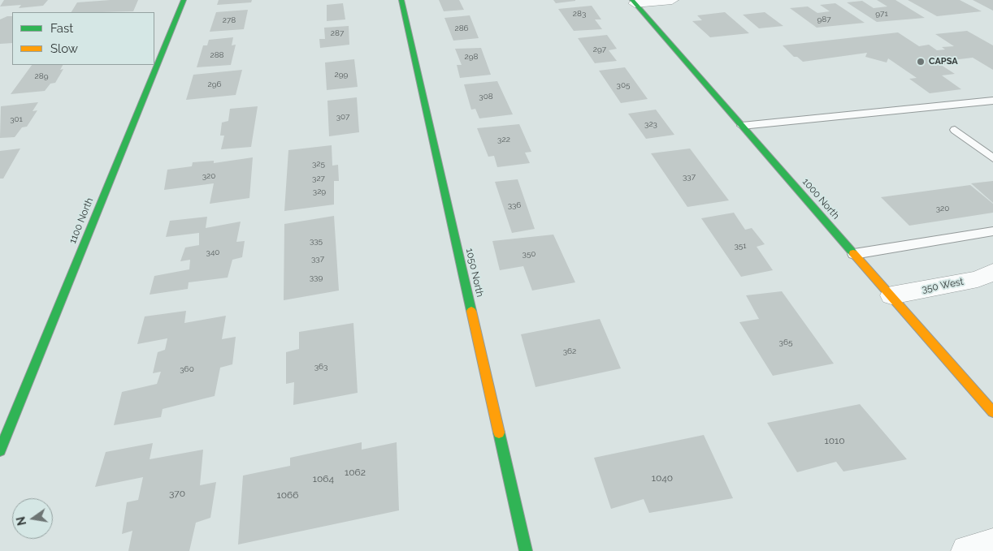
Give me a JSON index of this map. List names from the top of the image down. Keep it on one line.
{"streets":{"street":["1000 North","1100 North","1050 North","350 West"]},"crossings":[["1000 North","350 West"]],"places":["CAPSA"],"house_numbers":["283","971","987","278","286","287","297","288","298","299","289","296","305","308","307","301","323","322","325","320","337","327","329","336","320","335","351","340","350","337","339","365","362","363","360","1010","1062","1040","1064","370","1066"],"legend":["Fast","Slow"],"north":"left"}
